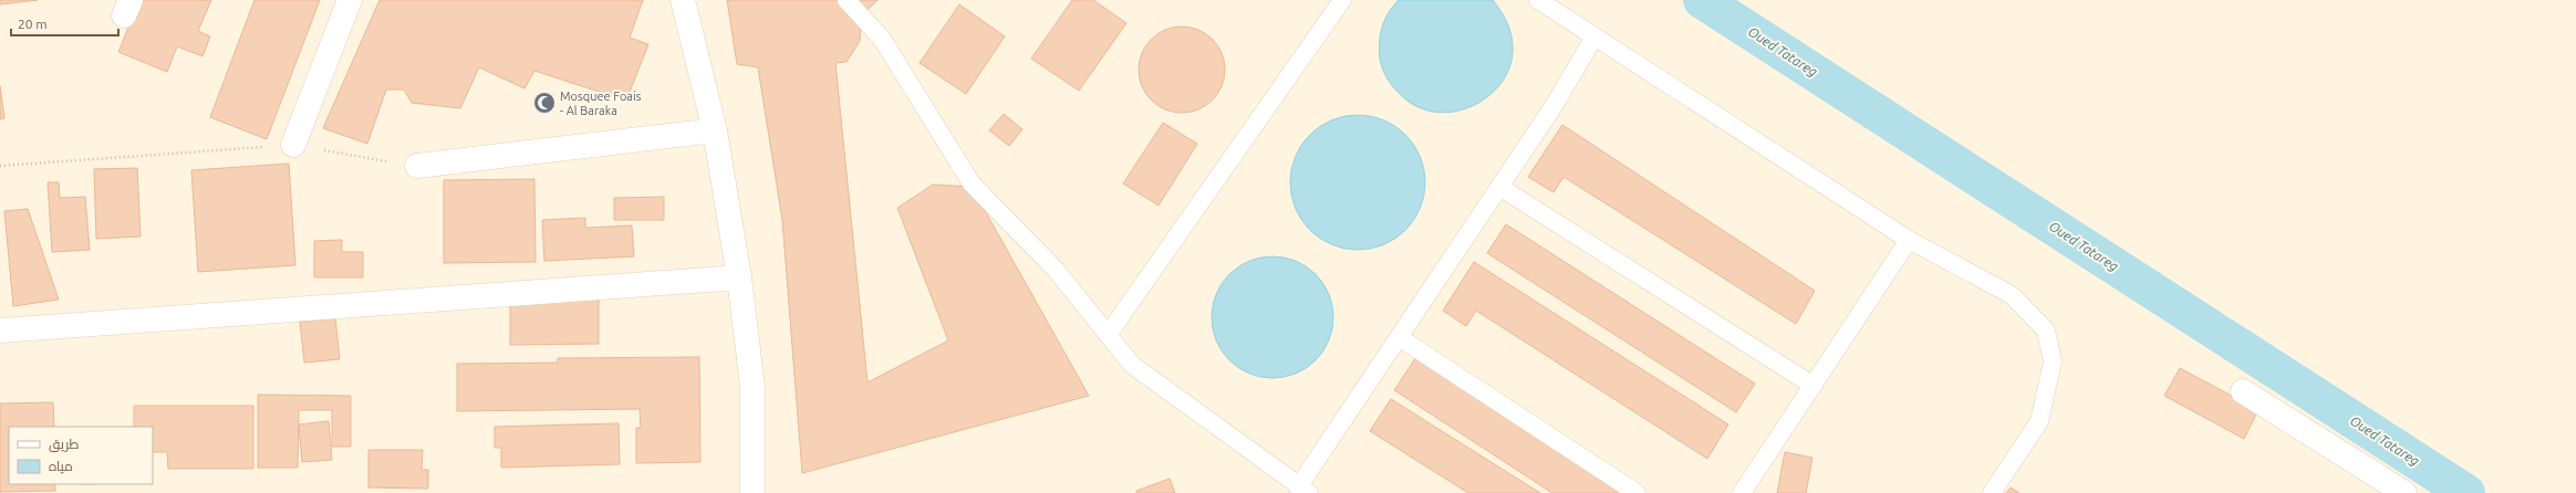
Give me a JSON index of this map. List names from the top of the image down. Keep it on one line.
{"water":["Oued Tatareg"],"places":{"mosque":["Mosquee Foais - Al Baraka"]},"legend":["طريق","مياه"],"scale_bar":"20 m"}
